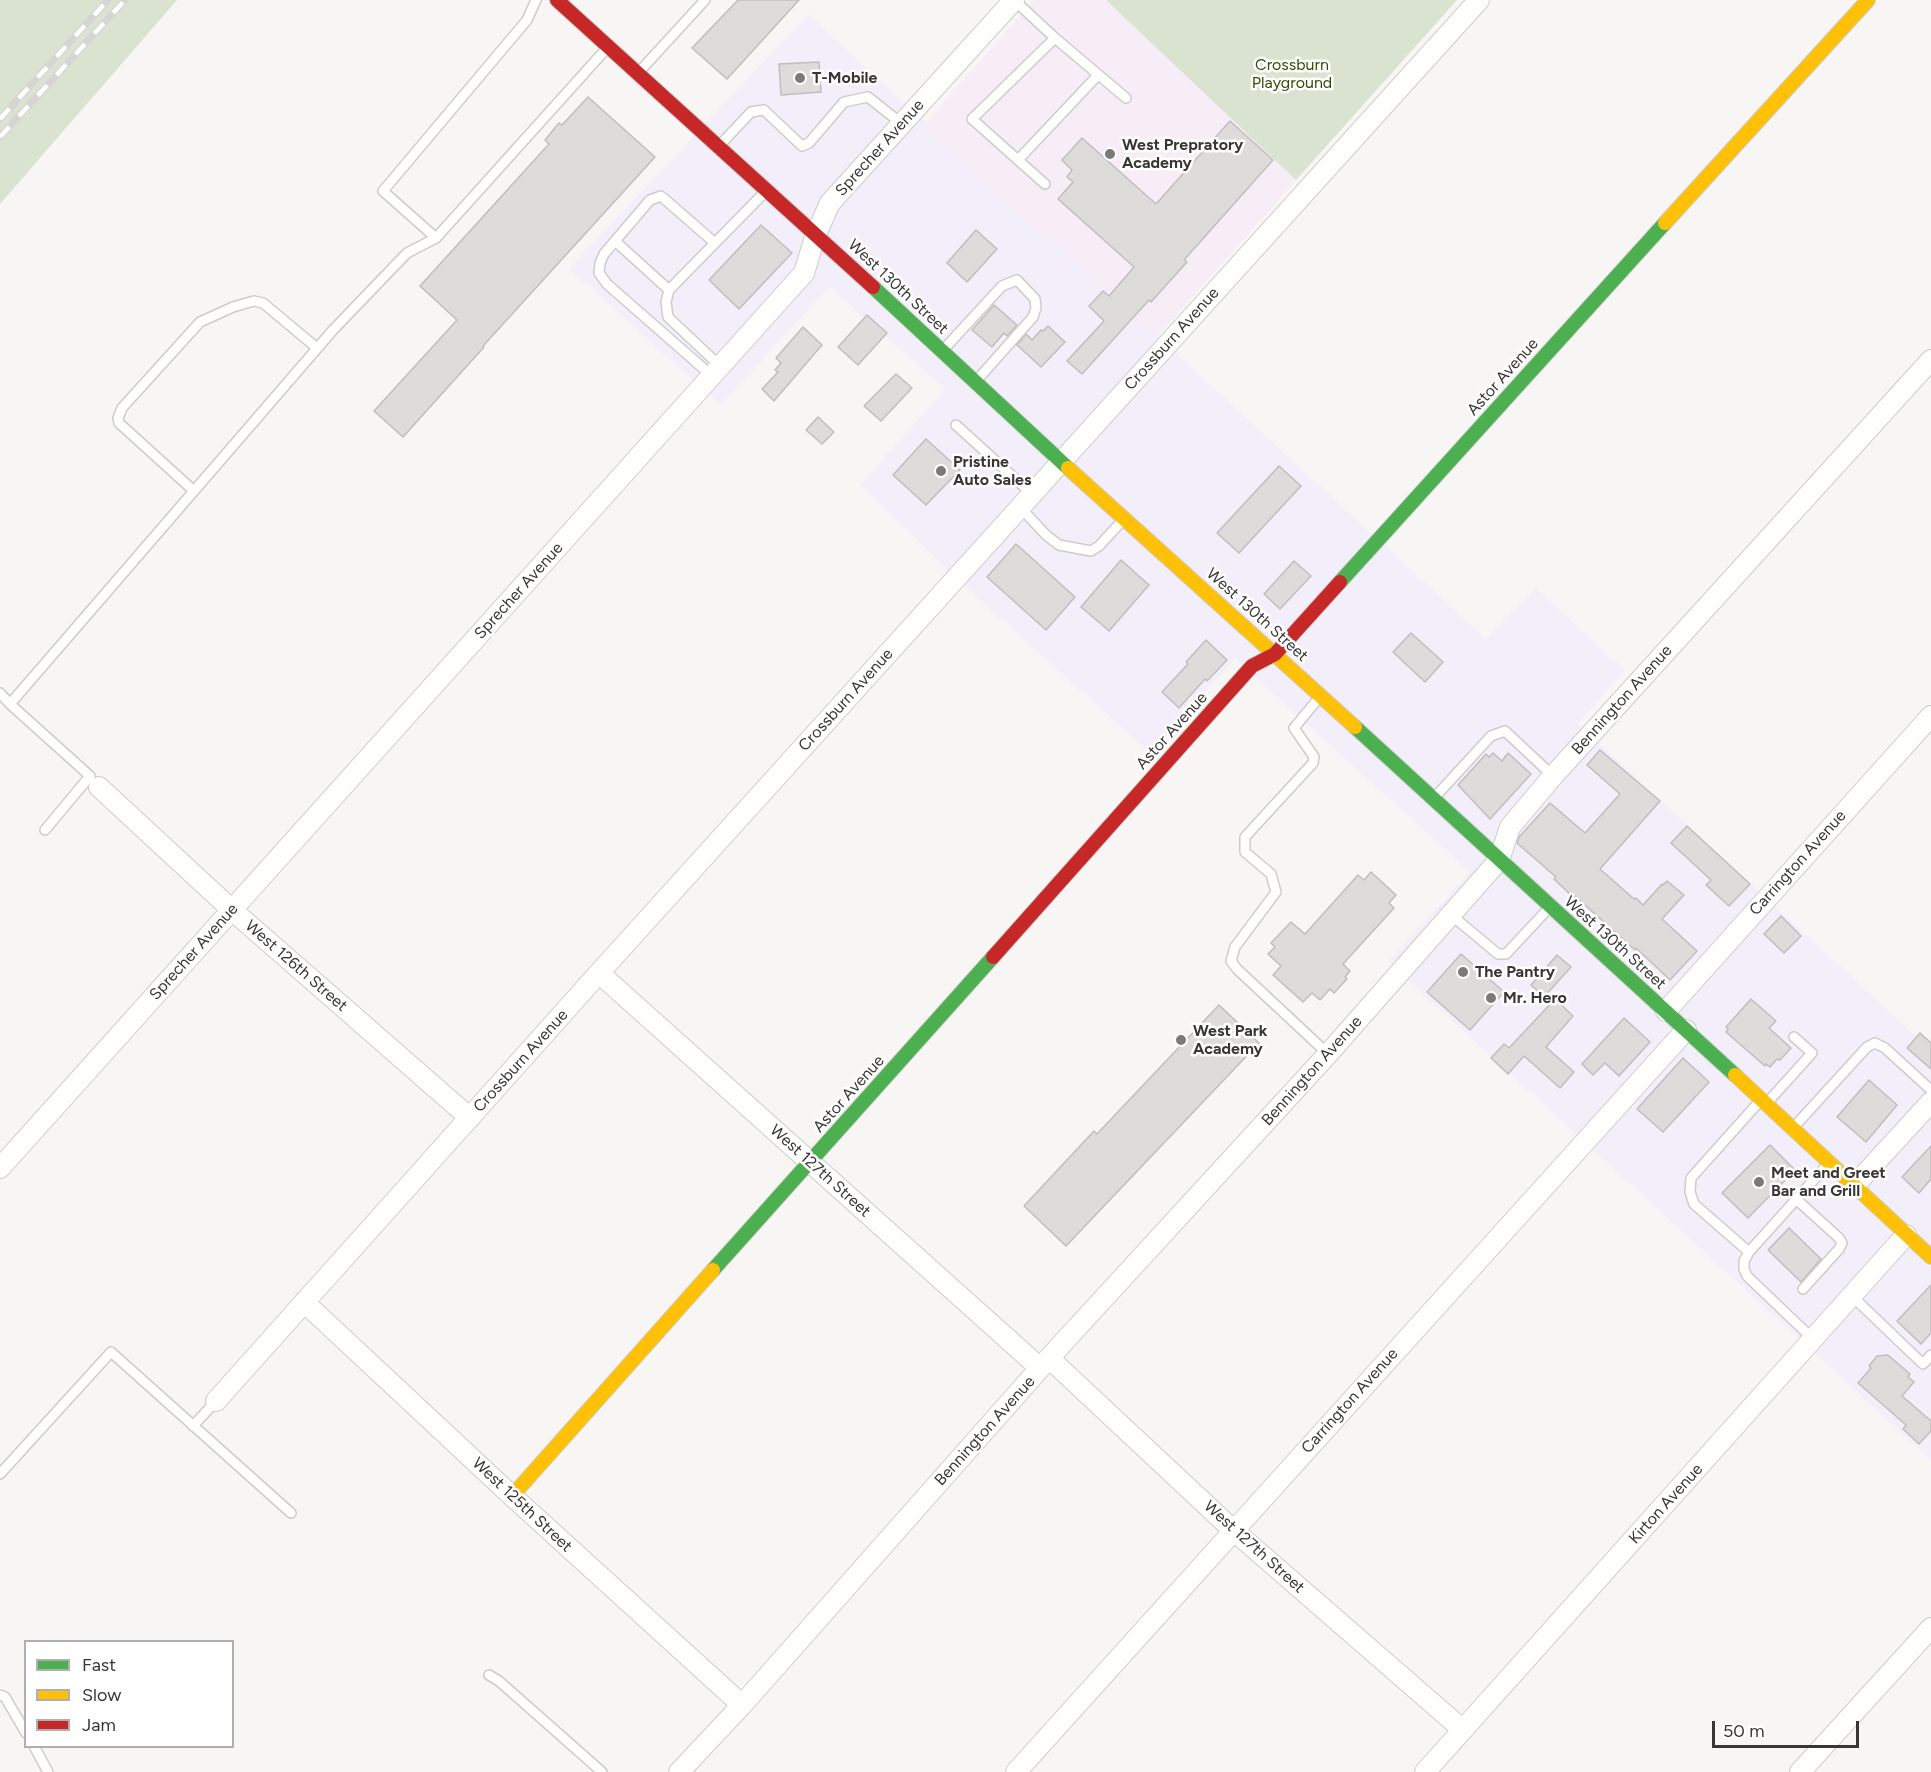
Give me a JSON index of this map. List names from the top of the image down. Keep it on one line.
{"streets":{"street":["Sprecher Avenue","West 130th Street","Crossburn Avenue","Astor Avenue","Bennington Avenue","Carrington Avenue","West 126th Street","West 127th Street","Kirton Avenue","West 125th Street"]},"crossings":[["Sprecher Avenue","West 130th Street"],["Sprecher Avenue","West 126th Street"],["West 130th Street","Crossburn Avenue"],["West 130th Street","Astor Avenue"],["West 130th Street","Bennington Avenue"],["West 130th Street","Carrington Avenue"],["West 130th Street","Kirton Avenue"],["Crossburn Avenue","West 126th Street"],["Crossburn Avenue","West 127th Street"],["Crossburn Avenue","West 125th Street"],["Astor Avenue","West 127th Street"],["Astor Avenue","West 125th Street"],["Bennington Avenue","West 127th Street"],["Bennington Avenue","West 125th Street"],["Carrington Avenue","West 127th Street"],["West 127th Street","Kirton Avenue"]],"parks":["Crossburn Playground"],"places":["T-Mobile","West Prepratory Academy","Pristine Auto Sales","The Pantry","Mr. Hero","West Park Academy","Meet and Greet Bar and Grill"],"legend":["Fast","Slow","Jam"],"scale_bar":"50 m"}
